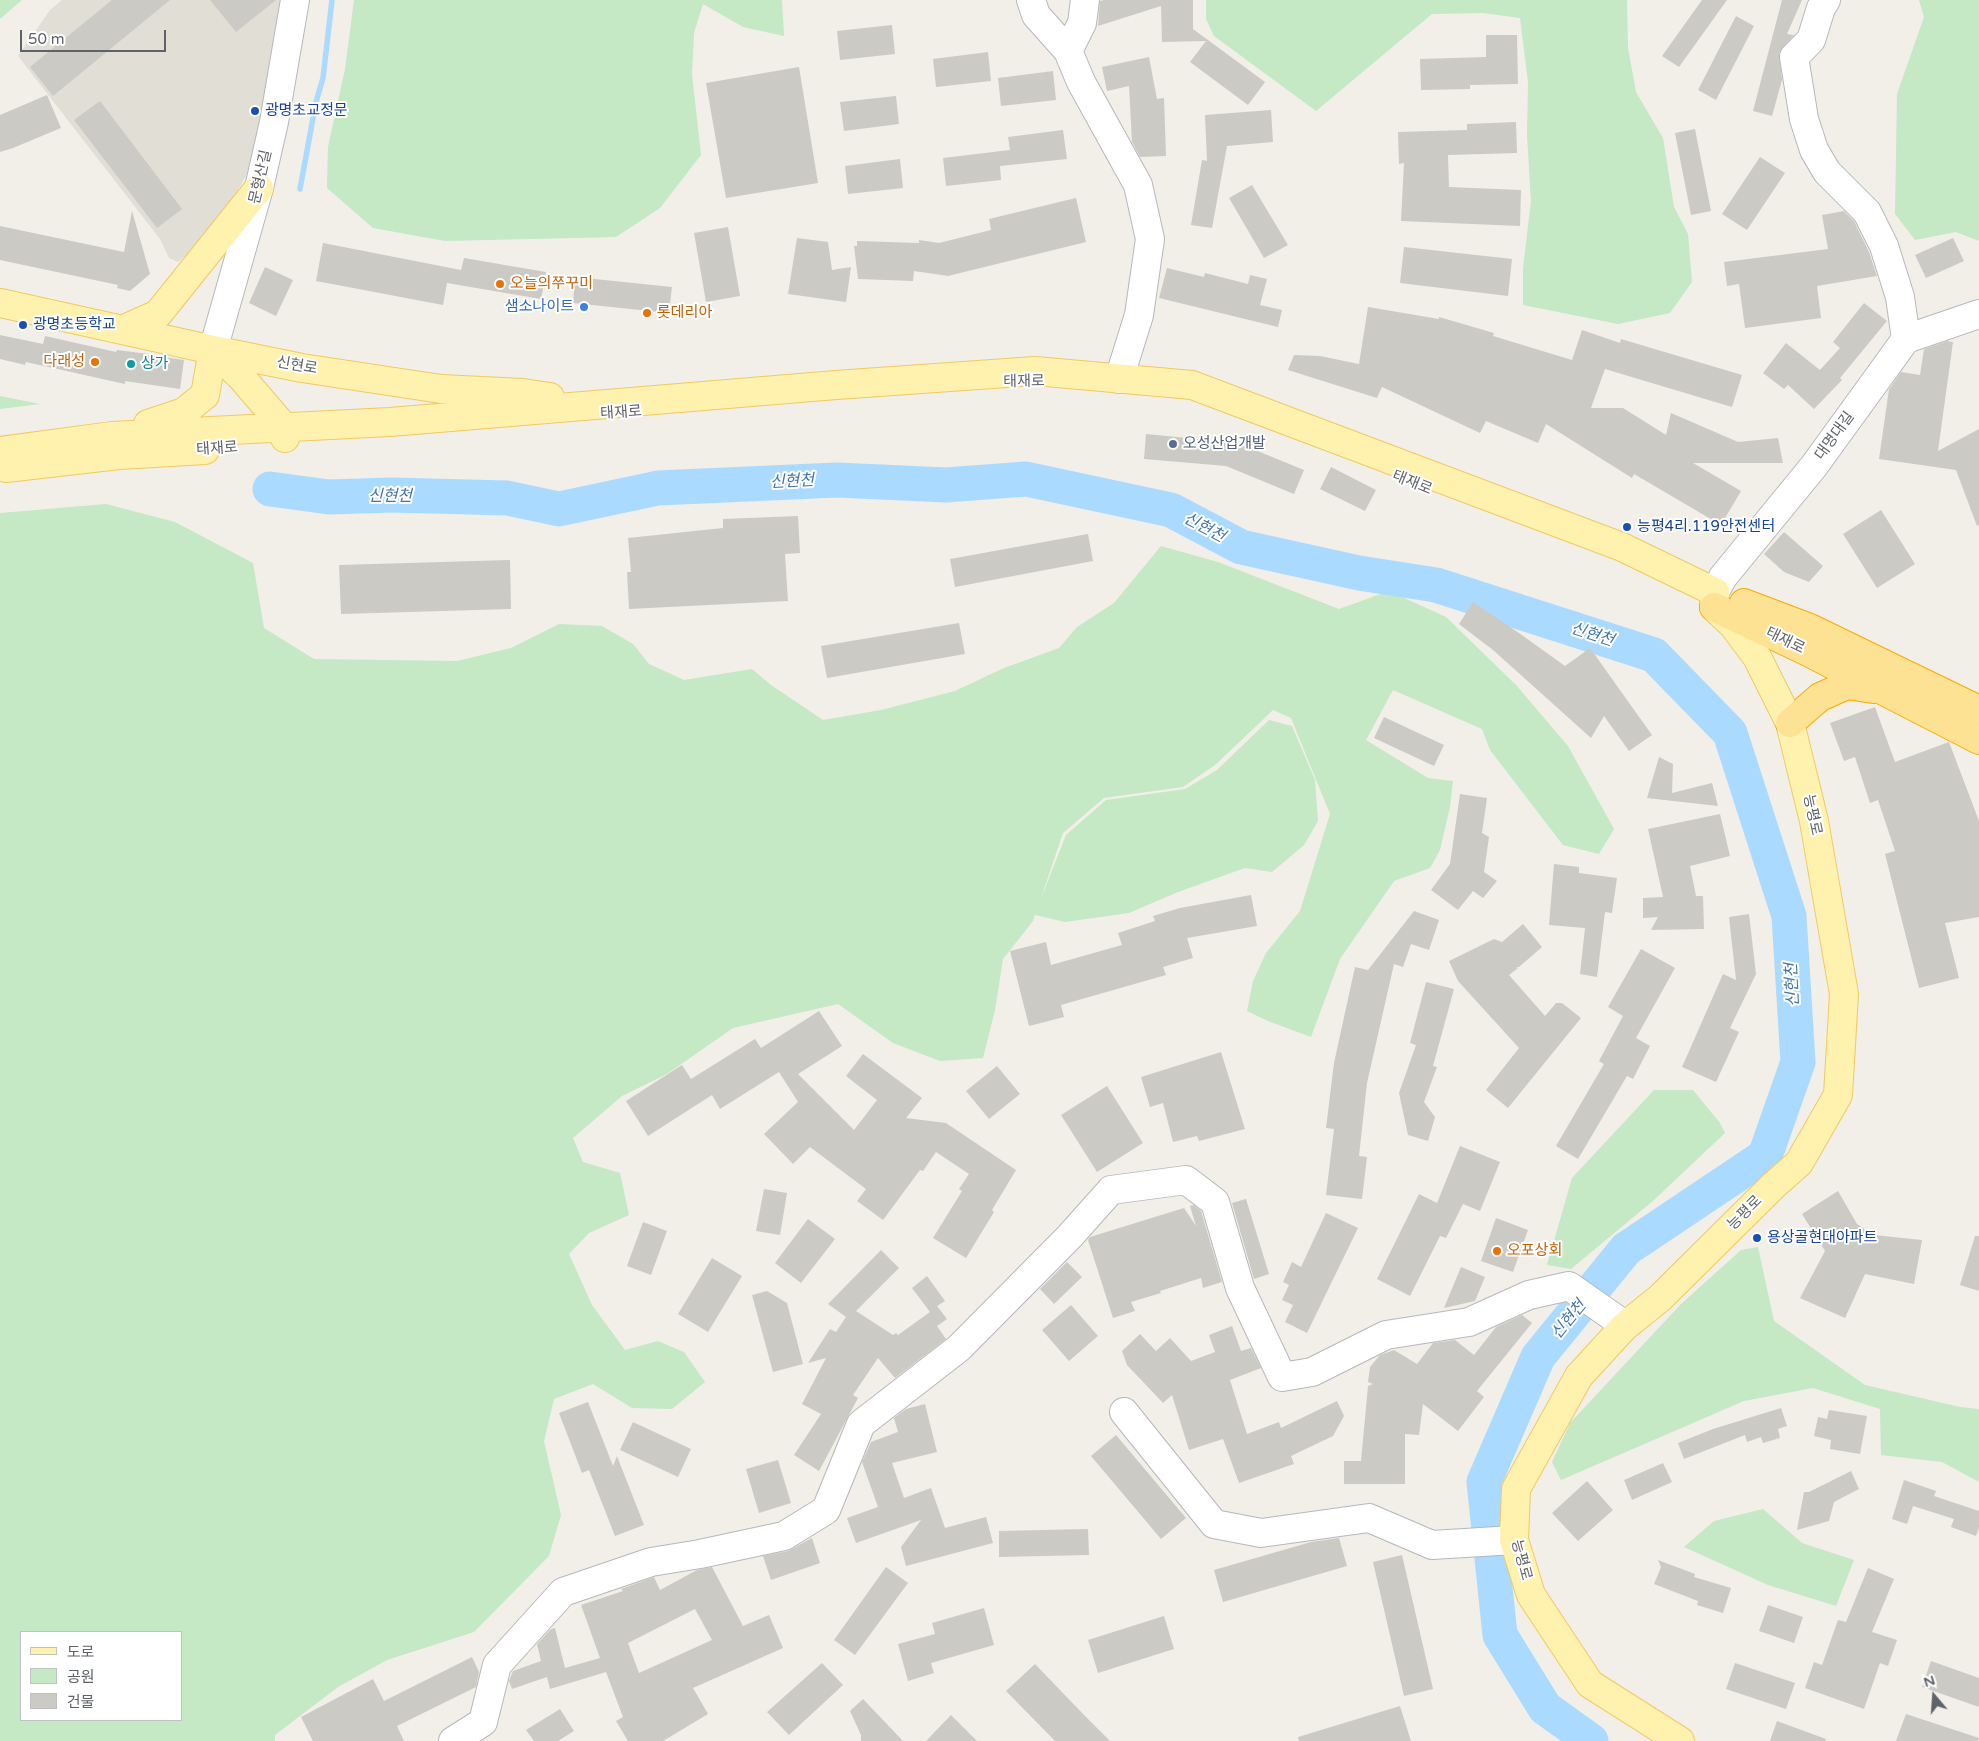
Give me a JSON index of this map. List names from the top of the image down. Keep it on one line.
{"streets":{"highway":["태재로"],"main road":["신현로","능평로"],"street":["문형산길","대명대길"]},"crossings":[["문형산길","신현로"],["신현로","태재로"],["태재로","대명대길"],["태재로","능평로"],["대명대길","능평로"]],"water":["신현천"],"places":["광명초교정문","오늘의쭈꾸미","샘소나이트","롯데리아","광명초등학교","다래성","상가","오성산업개발","능평4리.119안전센터","용상골현대아파트","오포상회"],"legend":["도로","공원","건물"],"scale_bar":"50 m","north":"top"}
